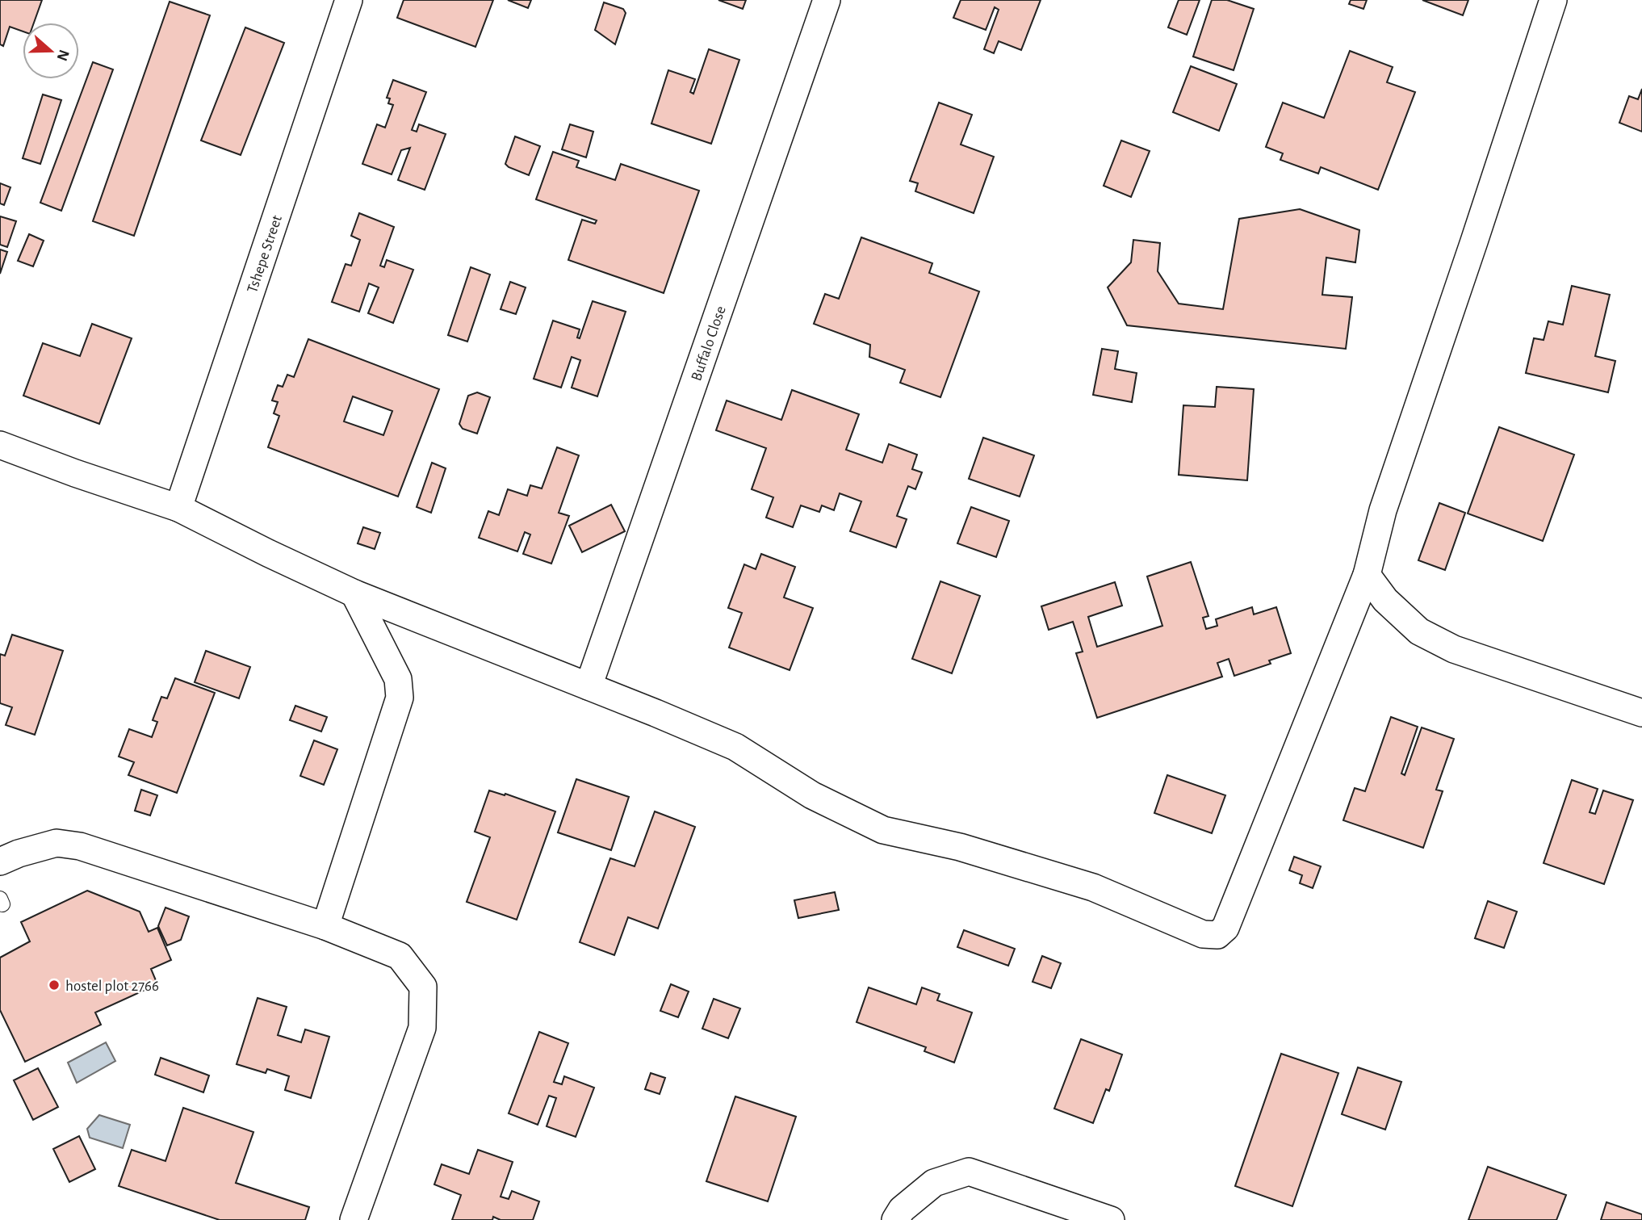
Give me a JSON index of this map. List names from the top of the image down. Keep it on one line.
{"streets":{"street":["Tshepe Street","Buffalo Close"]},"places":["hostel plot 2766"],"north":"right"}
